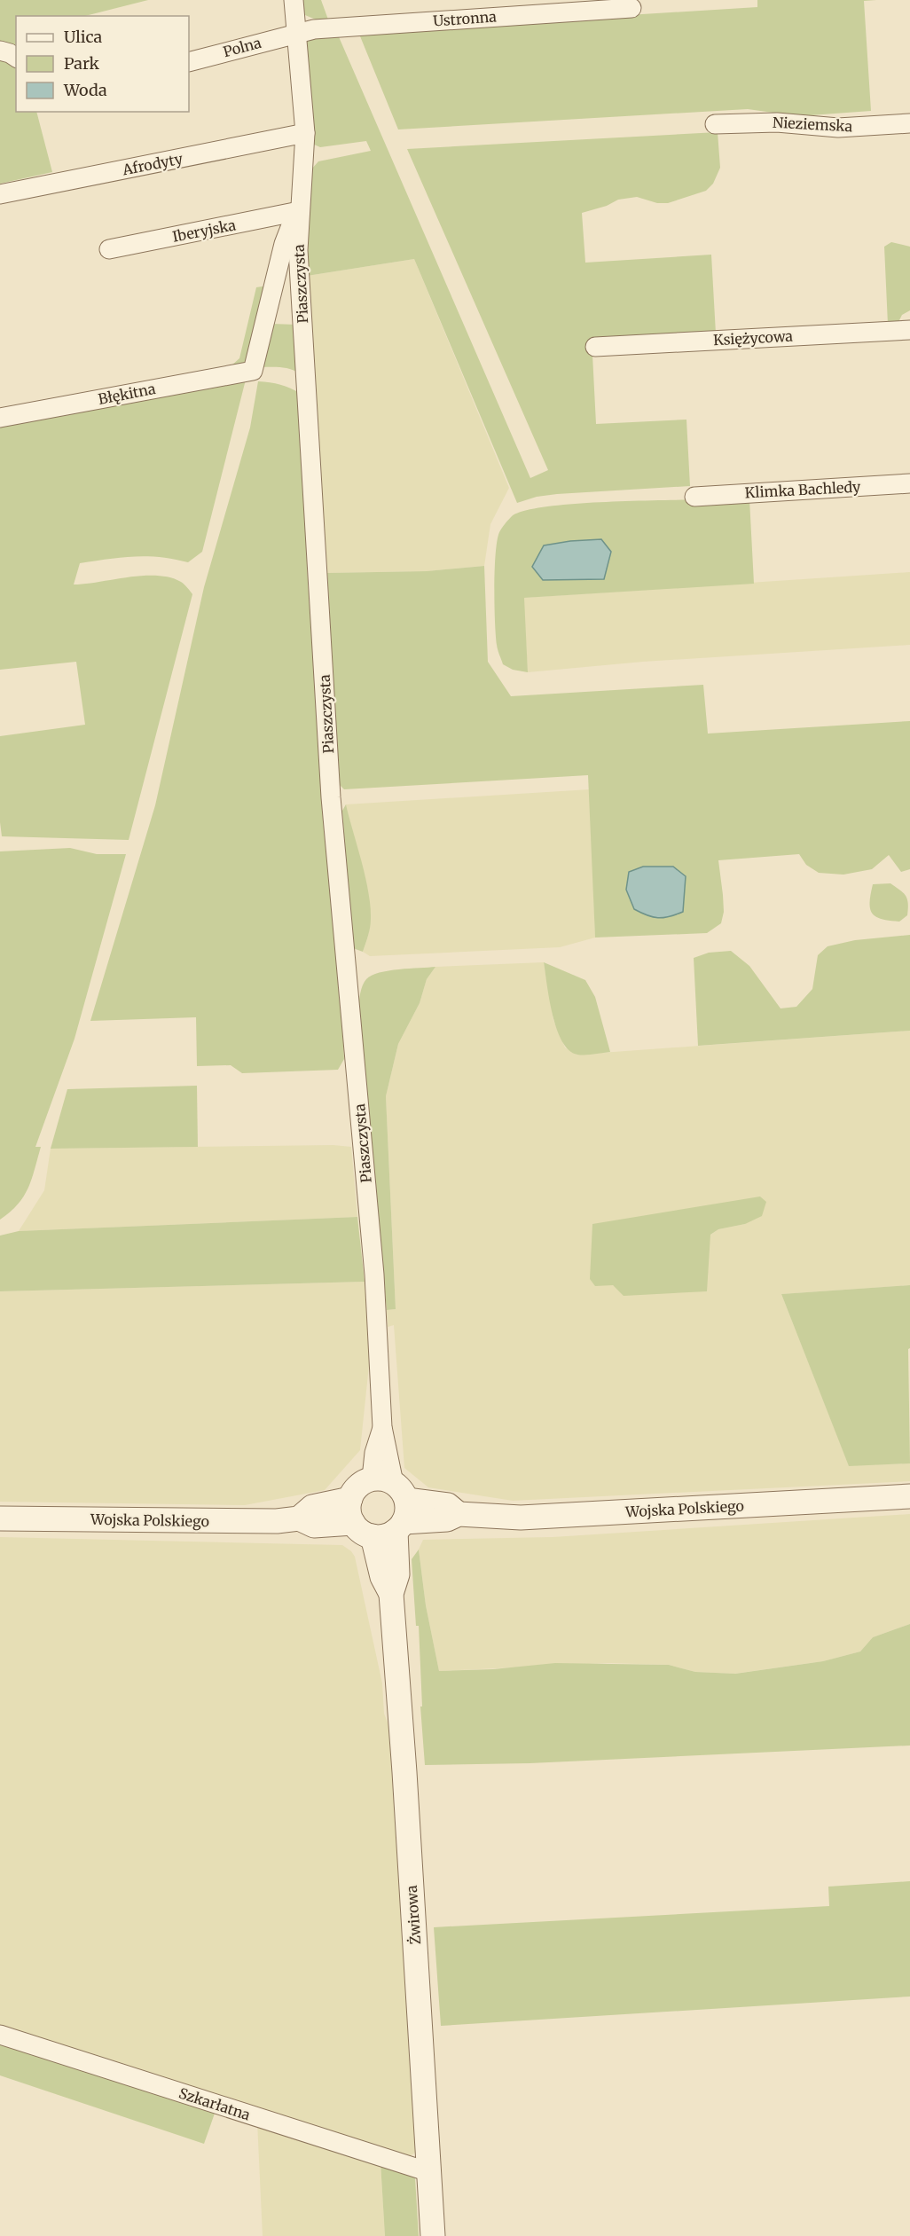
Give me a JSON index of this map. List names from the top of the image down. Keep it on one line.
{"streets":{"street":["Ustronna","Polna","Nieziemska","Afrodyty","Iberyjska","Piaszczysta","Księżycowa","Błękitna","Klimka Bachledy","Wojska Polskiego","Żwirowa","Szkarłatna"]},"crossings":[["Ustronna","Polna"],["Ustronna","Piaszczysta"],["Polna","Piaszczysta"],["Afrodyty","Piaszczysta"],["Iberyjska","Piaszczysta"],["Iberyjska","Błękitna"],["Piaszczysta","Błękitna"],["Piaszczysta","Wojska Polskiego"],["Piaszczysta","Żwirowa"],["Wojska Polskiego","Żwirowa"],["Żwirowa","Szkarłatna"]],"legend":["Ulica","Park","Woda"]}
